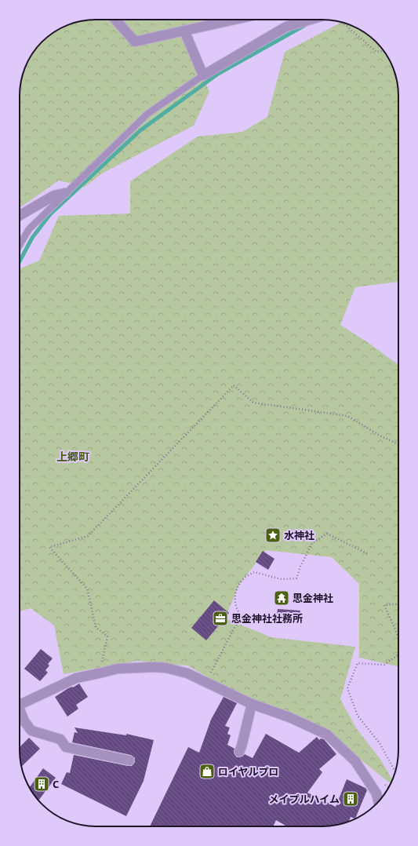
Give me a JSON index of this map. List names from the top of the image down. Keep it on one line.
{"districts":["上郷町"],"places":{"place":["水神社"],"temple":["思金神社"],"office":["思金神社社務所"],"shop":["ロイヤルプロ"],"building":["C","メイプルハイム"]}}
